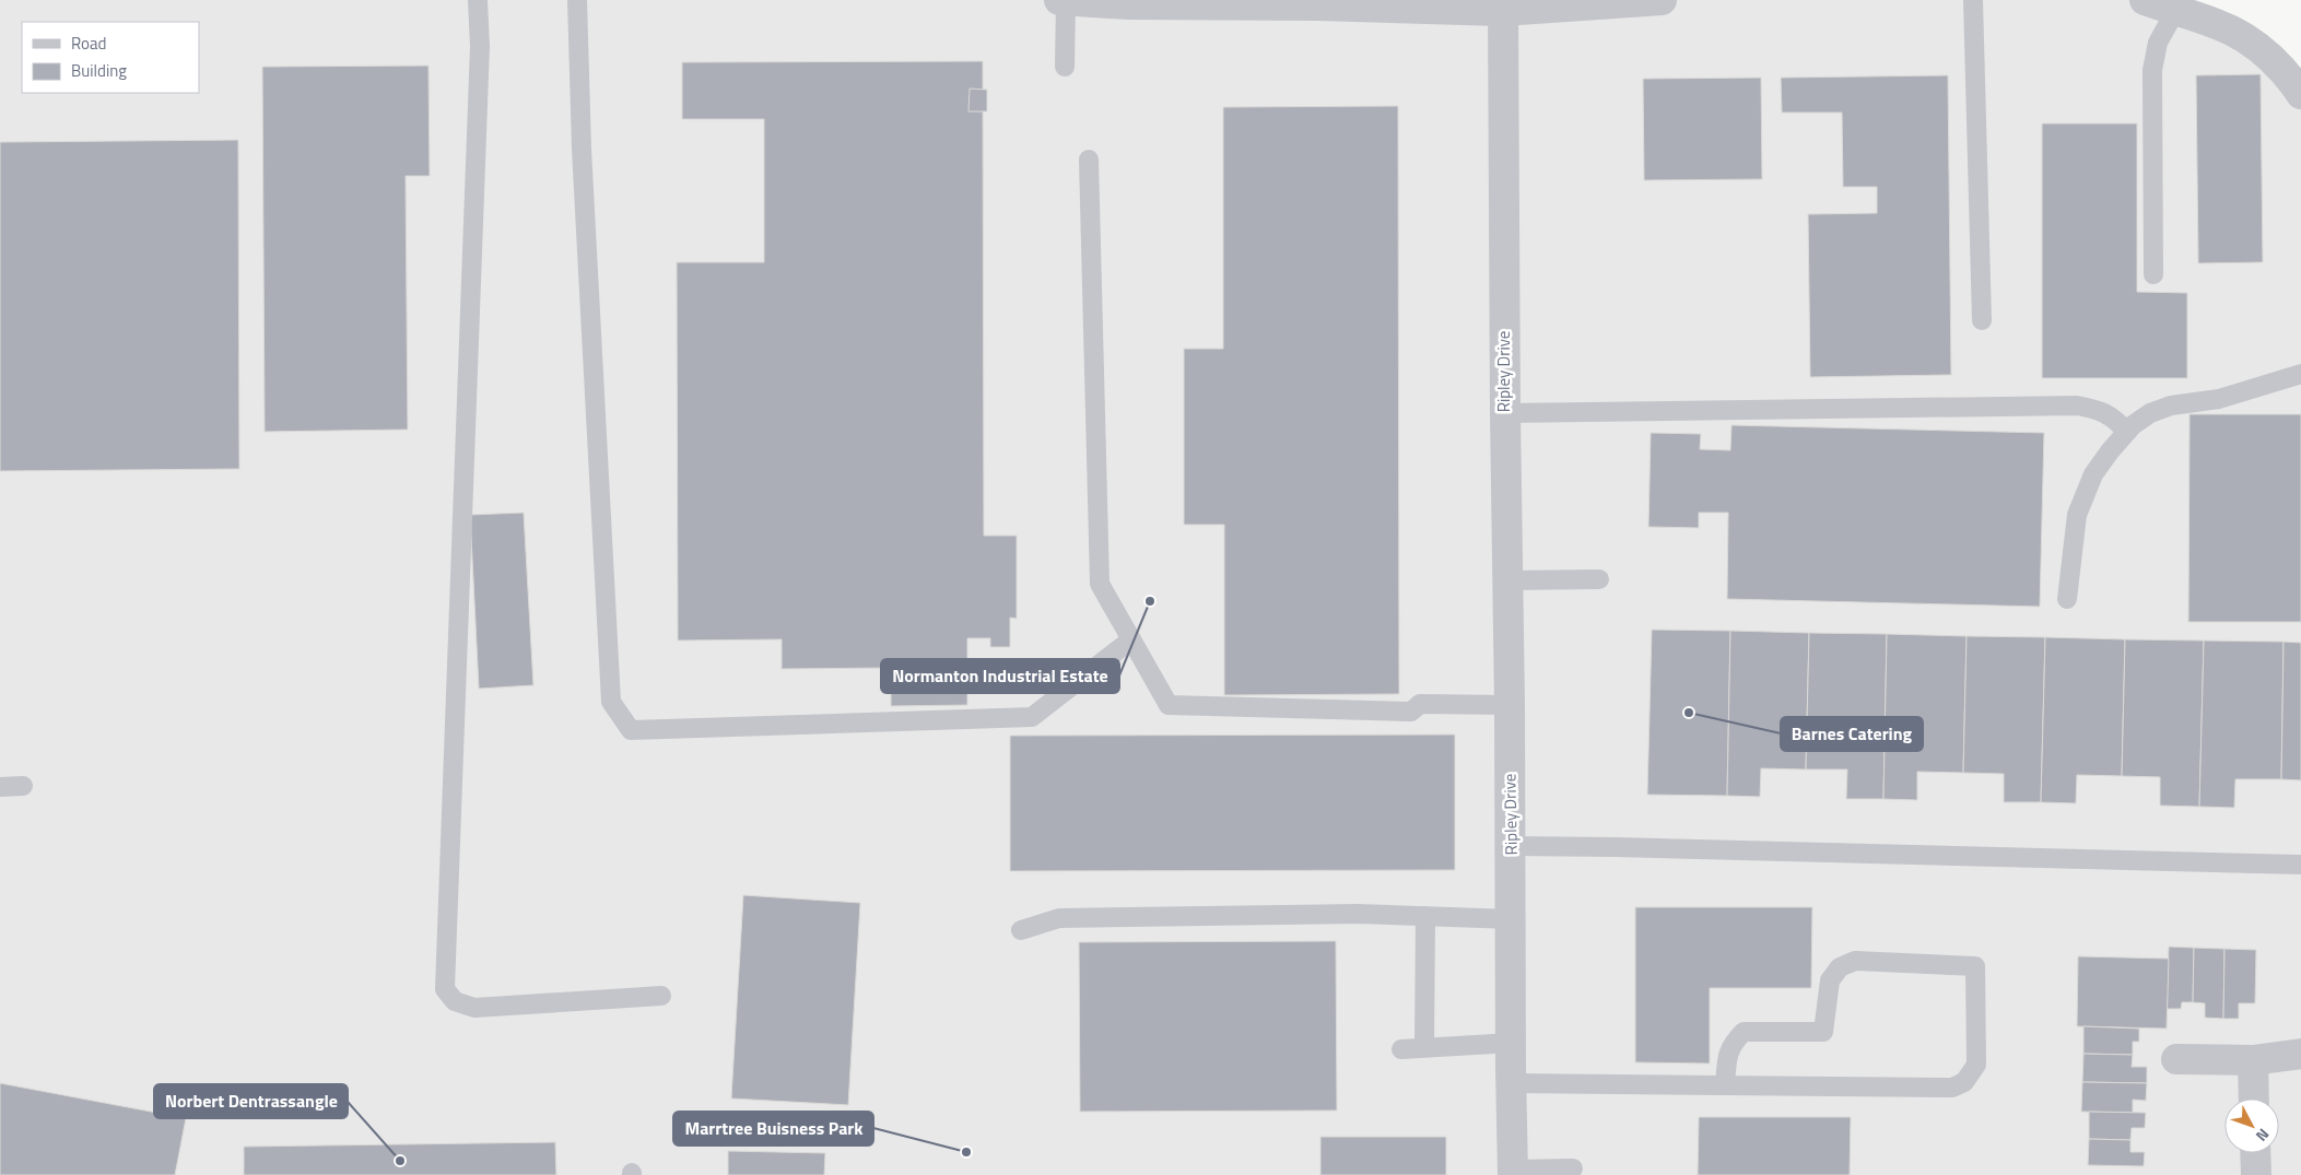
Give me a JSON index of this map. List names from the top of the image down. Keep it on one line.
{"streets":{"street":["Ripley Drive"]},"places":["Normanton Industrial Estate","Barnes Catering","Marrtree Buisness Park","Norbert Dentrassangle"],"legend":["Road","Building"],"north":"bottom right"}
